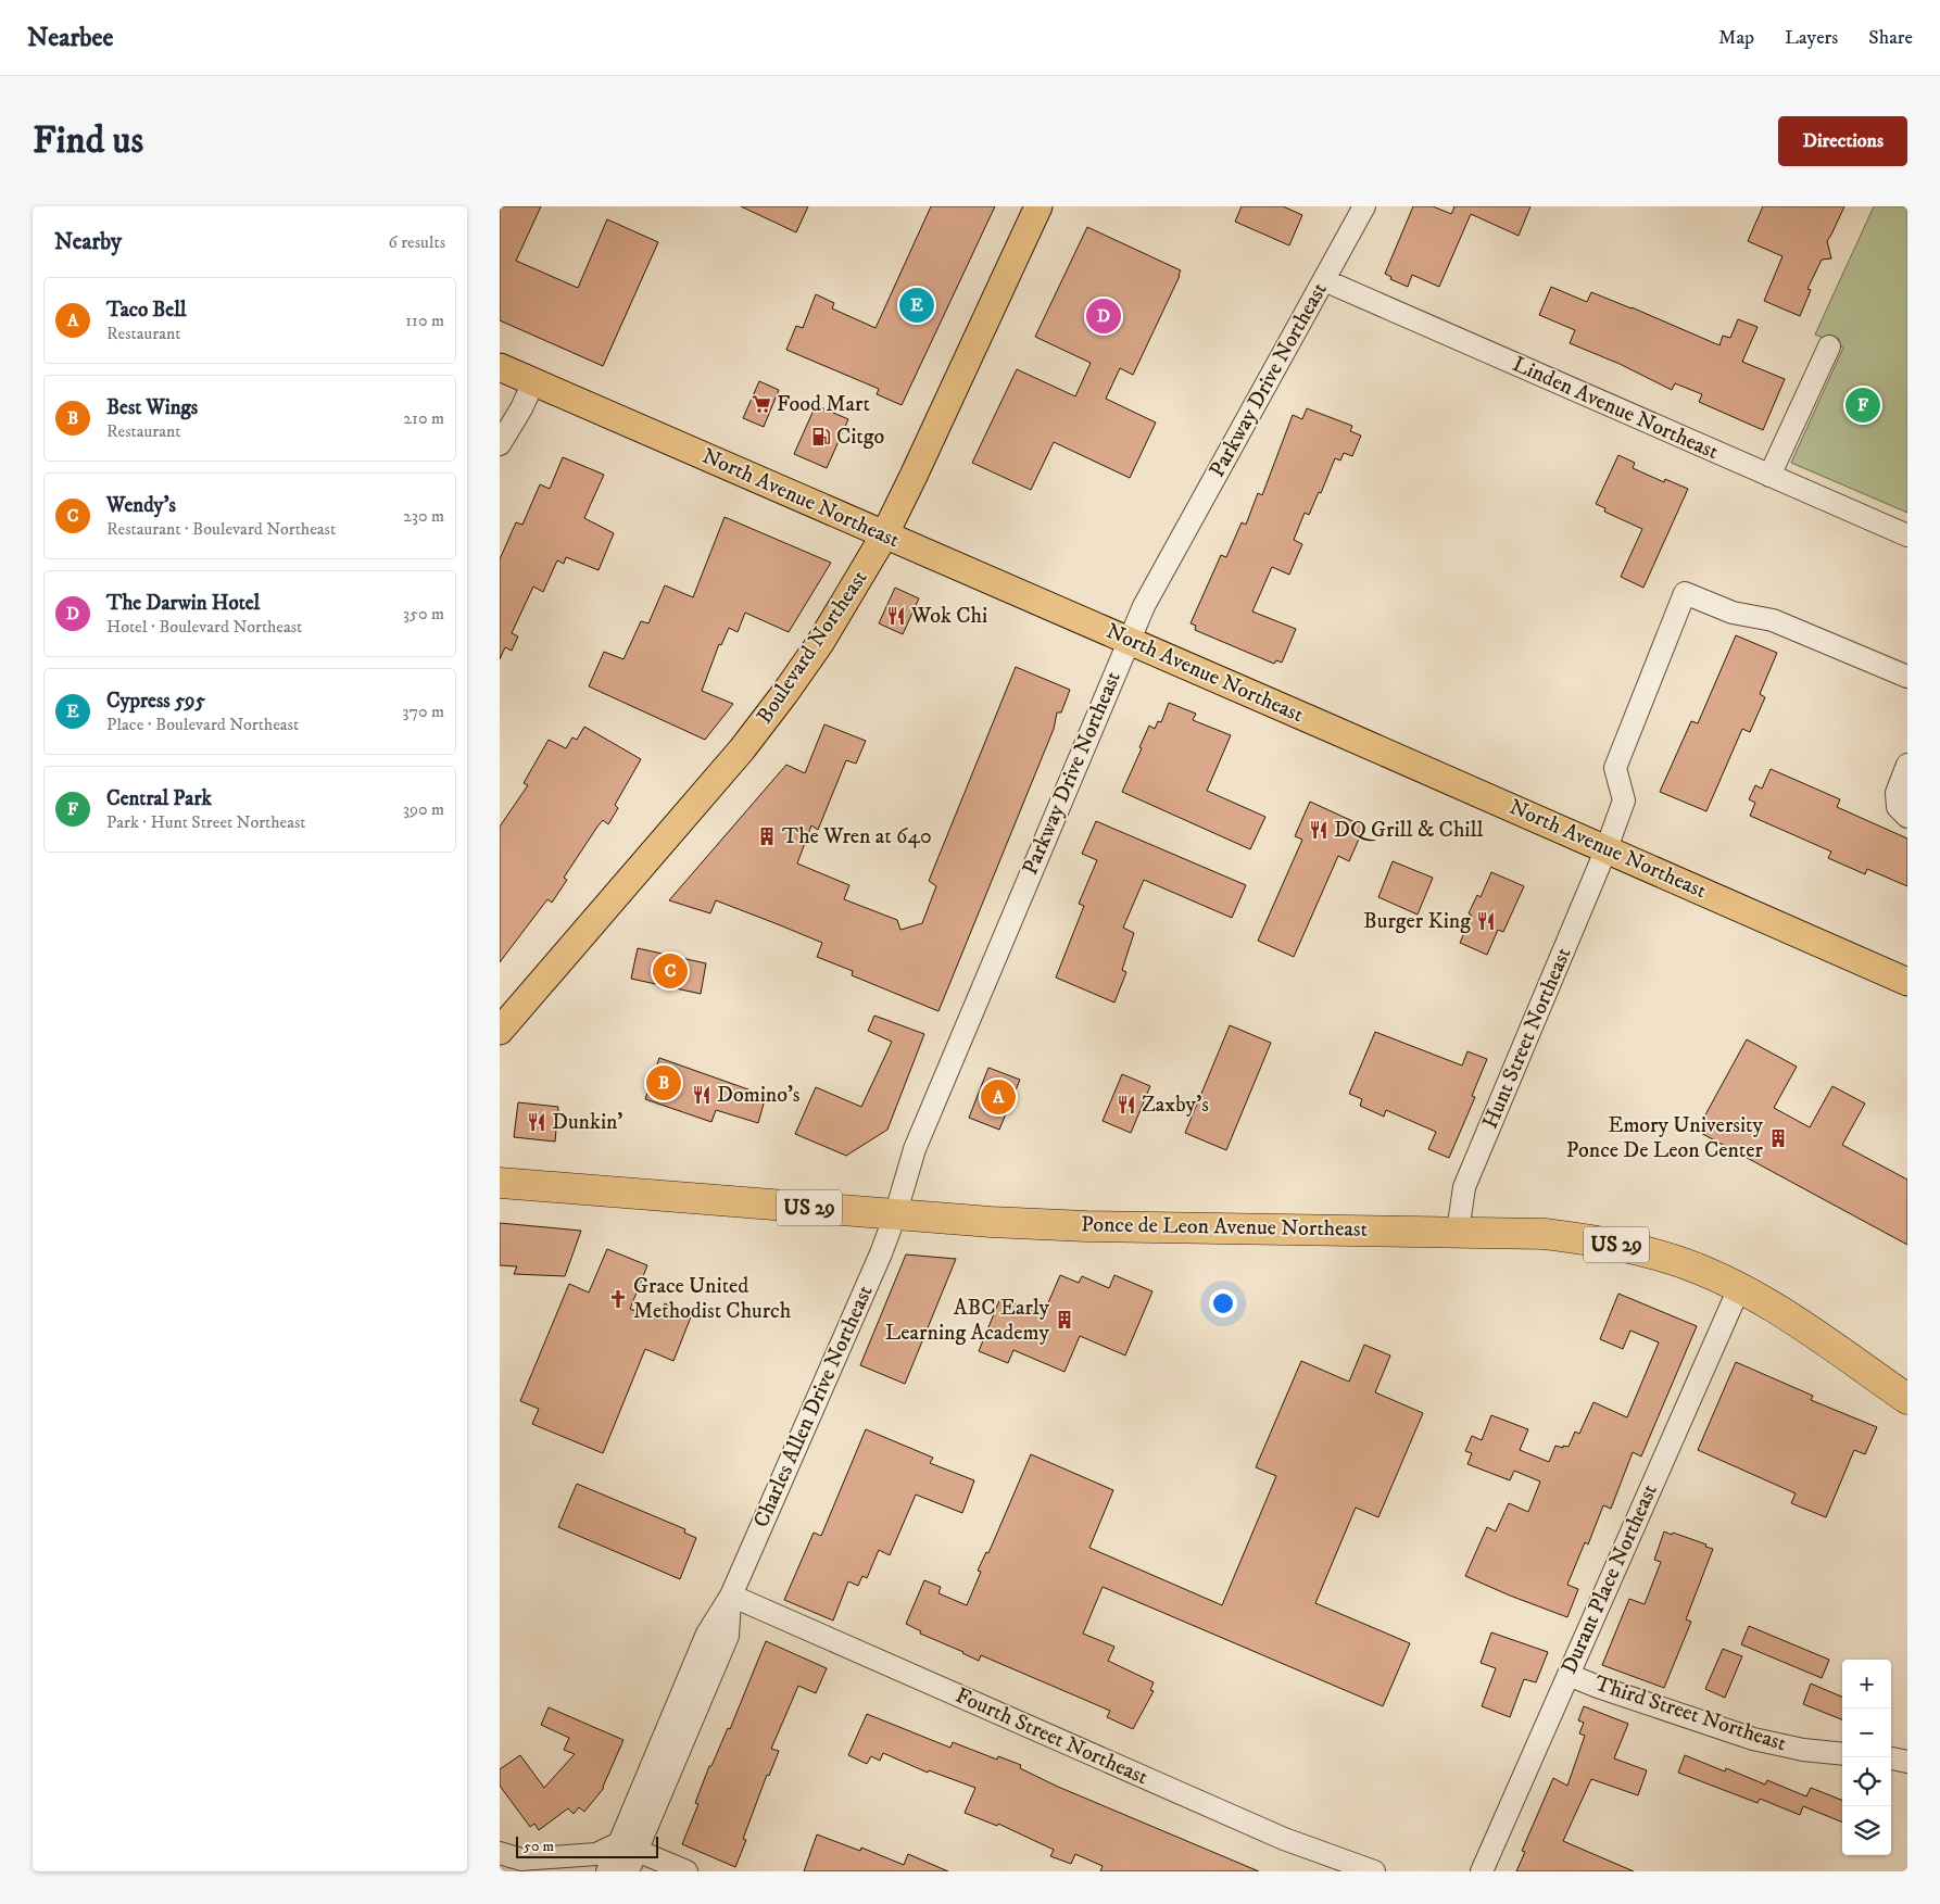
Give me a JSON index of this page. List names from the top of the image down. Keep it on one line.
{"streets":{"highway":["US 29","Ponce de Leon Avenue Northeast"],"main road":["North Avenue Northeast","Boulevard Northeast"],"street":["Parkway Drive Northeast","Linden Avenue Northeast","Hunt Street Northeast","Charles Allen Drive Northeast","Durant Place Northeast","Third Street Northeast","Fourth Street Northeast"]},"crossings":[["Parkway Drive Northeast","Linden Avenue Northeast"],["Parkway Drive Northeast","North Avenue Northeast"],["Parkway Drive Northeast","Ponce de Leon Avenue Northeast"],["Parkway Drive Northeast","Charles Allen Drive Northeast"],["North Avenue Northeast","Boulevard Northeast"],["North Avenue Northeast","Hunt Street Northeast"],["Hunt Street Northeast","Ponce de Leon Avenue Northeast"],["Ponce de Leon Avenue Northeast","Charles Allen Drive Northeast"],["Ponce de Leon Avenue Northeast","Durant Place Northeast"],["Charles Allen Drive Northeast","Fourth Street Northeast"],["Durant Place Northeast","Third Street Northeast"]],"places":{"supermarket":["Food Mart"],"fuel station":["Citgo"],"restaurant":["Wok Chi","DQ Grill & Chill","Burger King","Domino's","Zaxby's","Dunkin'"],"building":["The Wren at 640","Emory University Ponce De Leon Center","ABC Early Learning Academy"],"church":["Grace United Methodist Church"]},"scale_bar":"50 m","page":{"header":"Nearbee","nav":["Map","Layers","Share"],"buttons":"Directions","title":"Find us","heading":["Nearby","6 results"],"list":[{"mark":"A","name":"Taco Bell","note":"Restaurant","value":"110 m"},{"mark":"B","name":"Best Wings","note":"Restaurant","value":"210 m"},{"mark":"C","name":"Wendy's","note":"Restaurant · Boulevard Northeast","value":"230 m"},{"mark":"D","name":"The Darwin Hotel","note":"Hotel · Boulevard Northeast","value":"350 m"},{"mark":"E","name":"Cypress 595","note":"Place · Boulevard Northeast","value":"370 m"},{"mark":"F","name":"Central Park","note":"Park · Hunt Street Northeast","value":"390 m"}],"pins":["E","D","F","C","B","A"],"map_buttons":["+","−"],"scale":"50 m"}}
